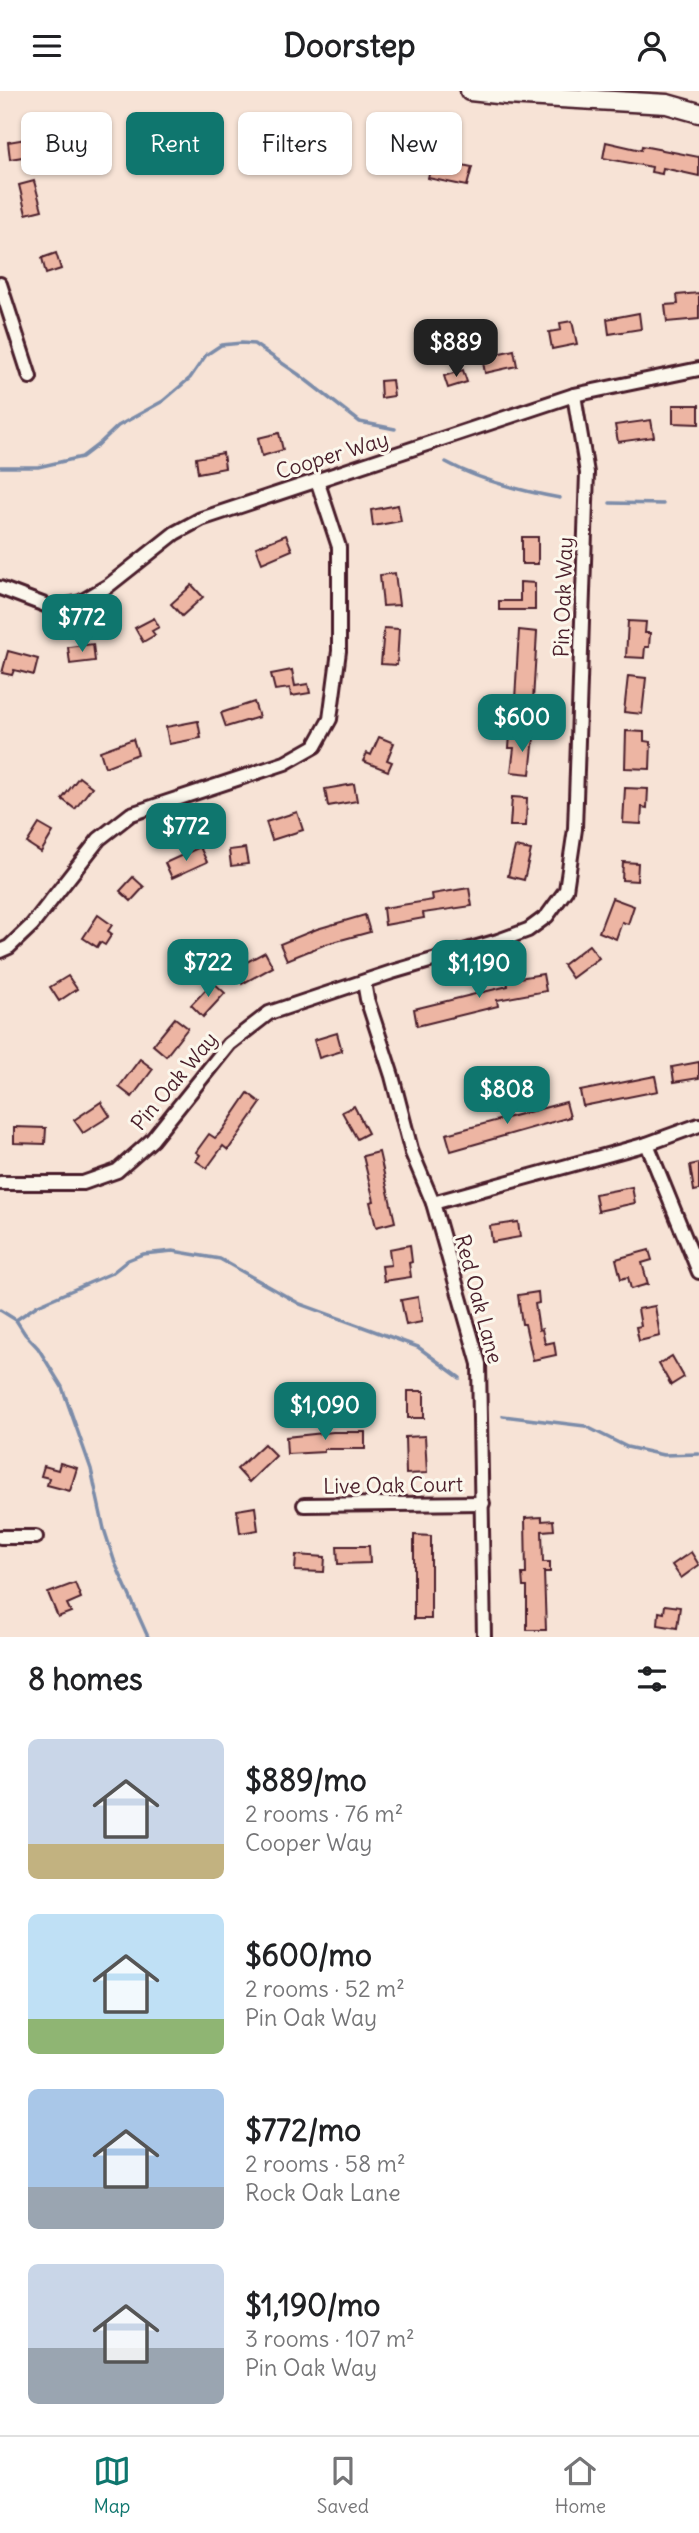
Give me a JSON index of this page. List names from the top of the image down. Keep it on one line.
{"streets":{"street":["Cooper Way","Pin Oak Way","Red Oak Lane","Live Oak Court"]},"crossings":[["Cooper Way","Pin Oak Way"],["Pin Oak Way","Red Oak Lane"],["Red Oak Lane","Live Oak Court"]],"page":{"header":"Doorstep","chip":["Buy","Rent","Filters","New"],"price":["$889","$772","$600","$772","$722","$1,190","$808","$1,090"],"heading":"8 homes","list":[{"name":"$889/mo","note":"2 rooms · 76 m² · Cooper Way"},{"name":"$600/mo","note":"2 rooms · 52 m² · Pin Oak Way"},{"name":"$772/mo","note":"2 rooms · 58 m² · Rock Oak Lane"},{"name":"$1,190/mo","note":"3 rooms · 107 m² · Pin Oak Way"}],"tabs":["Map","Saved","Home"]}}
